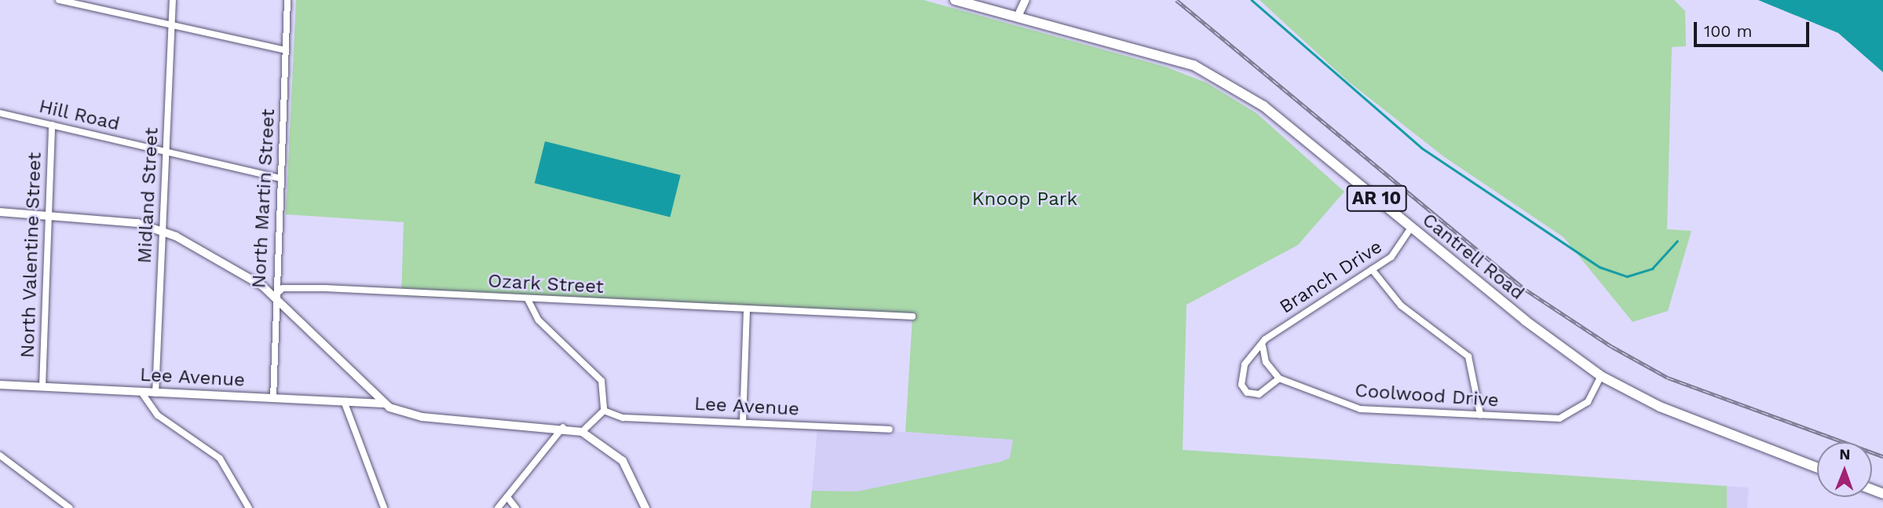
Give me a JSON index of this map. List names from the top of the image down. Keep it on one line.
{"streets":{"main road":["AR 10","Cantrell Road"],"street":["Hill Road","Midland Street","North Martin Street","North Valentine Street","Branch Drive","Ozark Street","Lee Avenue","Coolwood Drive"]},"crossings":[["Hill Road","Midland Street"],["Hill Road","North Martin Street"],["Hill Road","North Valentine Street"],["Midland Street","Lee Avenue"],["North Martin Street","Ozark Street"],["North Martin Street","Lee Avenue"],["North Valentine Street","Lee Avenue"],["Cantrell Road","Branch Drive"],["Cantrell Road","Coolwood Drive"],["Branch Drive","Coolwood Drive"]],"parks":["Knoop Park"],"scale_bar":"100 m","north":"top"}
